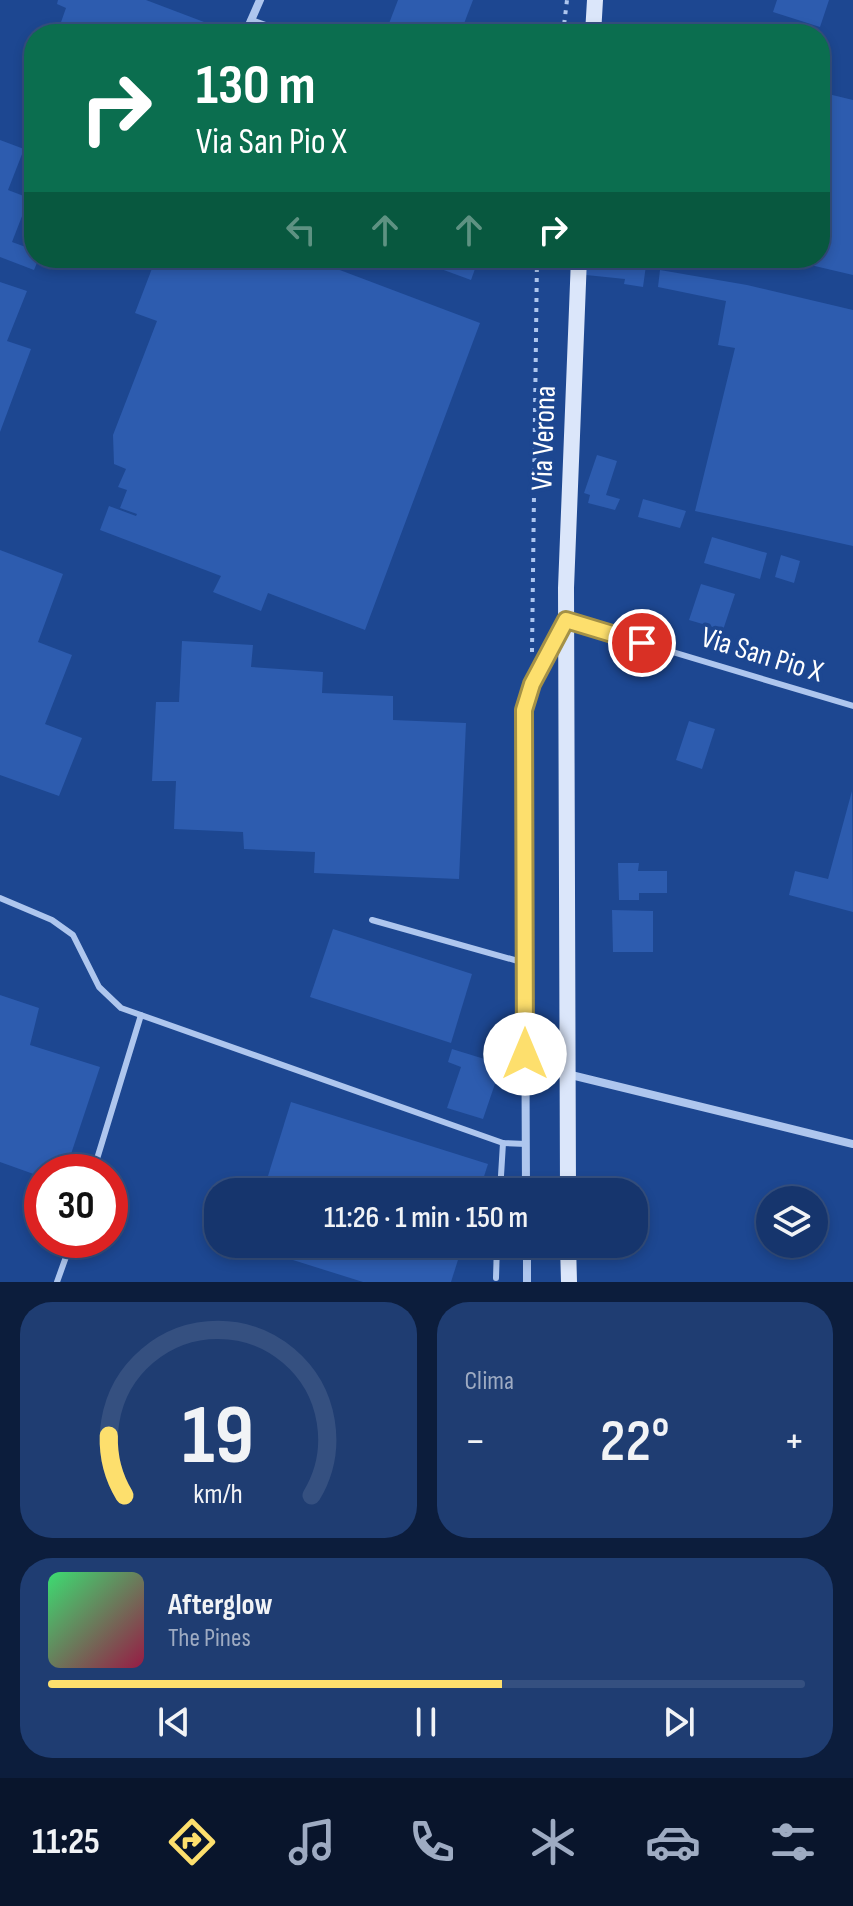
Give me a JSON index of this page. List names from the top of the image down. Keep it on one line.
{"streets":{"main road":["Via Verona"],"lane":["Via San Pio X"]},"crossings":[["Via Verona","Via San Pio X"]],"page":{"turn":["130 m","Via San Pio X"],"limit":"30","trip":"11:26 · 1 min · 150 m","tile":"Clima","heat":["−","22°","+"],"song":["Afterglow","The Pines"],"tabs":"11:25","gauge":["19","km/h"]}}
